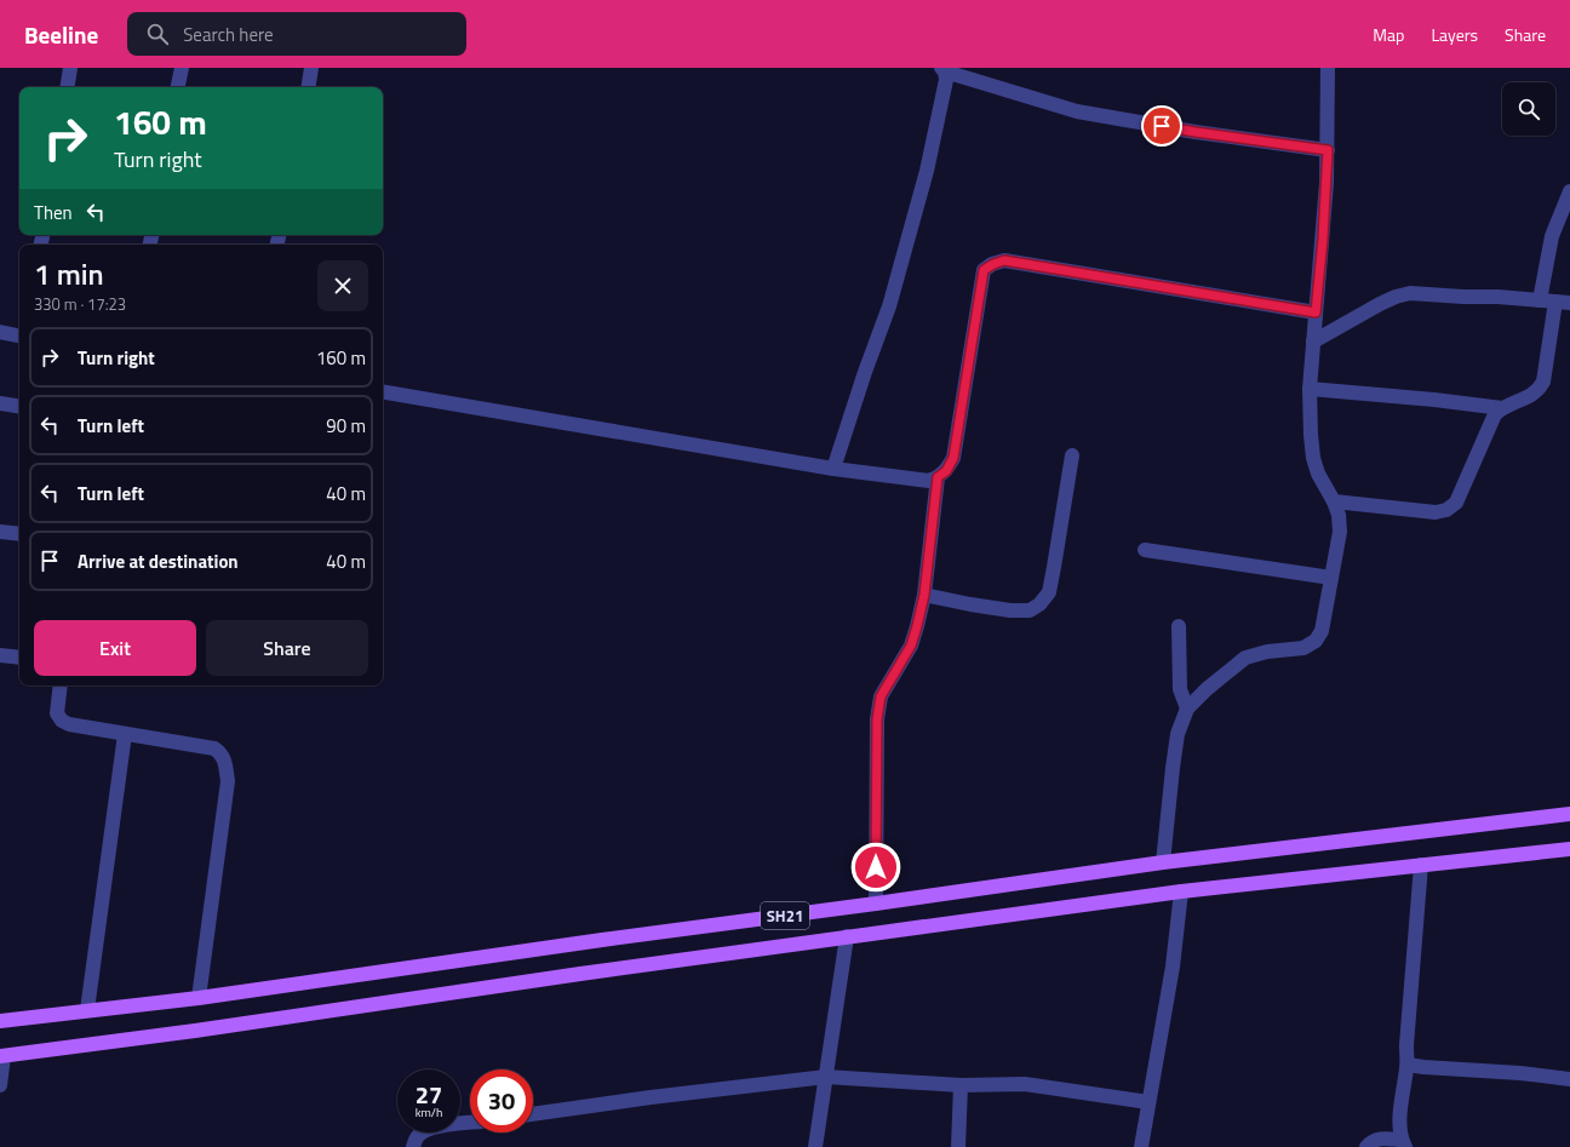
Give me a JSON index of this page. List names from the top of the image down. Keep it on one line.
{"streets":{"main road":["SH21"]},"page":{"header":"Beeline","search":"Search here","nav":["Map","Layers","Share"],"turn":["160 m","Turn right"],"then":"Then","heading":["1 min","330 m · 17:23"],"list":[{"name":"Turn right","value":"160 m"},{"name":"Turn left","value":"90 m"},{"name":"Turn left","value":"40 m"},{"name":"Arrive at destination","value":"40 m"}],"buttons":["Exit","Share"],"speed":"27 km/h","limit":"30"}}
